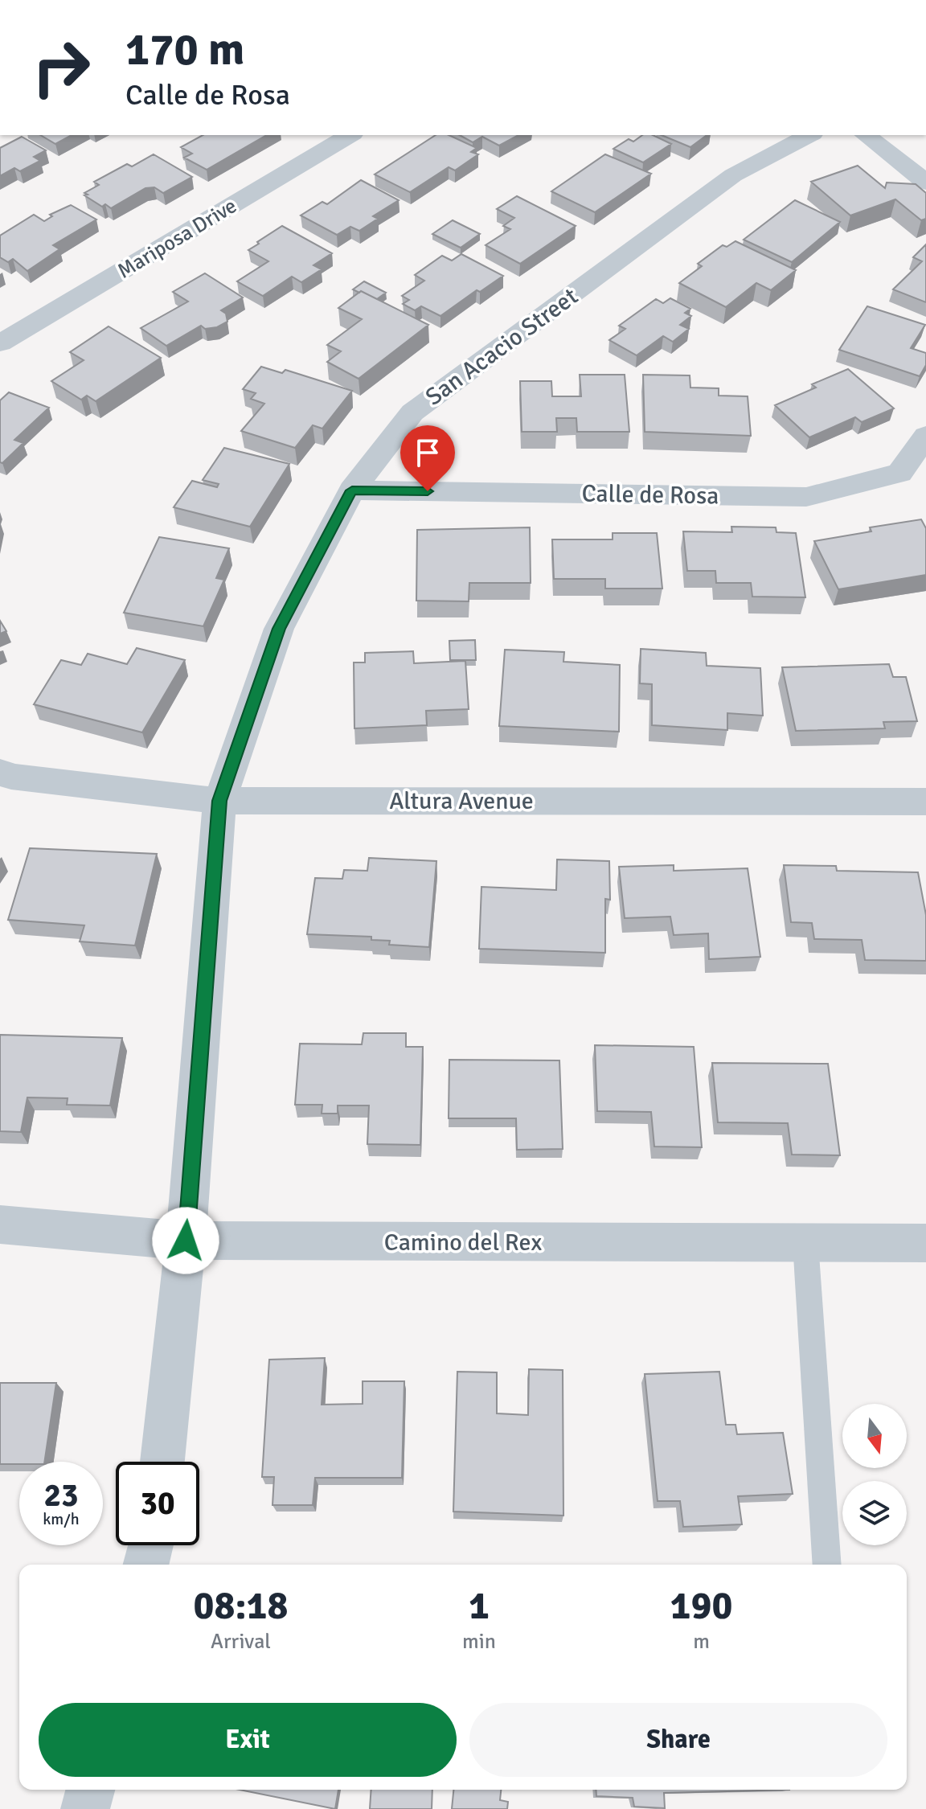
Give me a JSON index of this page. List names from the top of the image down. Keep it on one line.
{"streets":{"street":["Mariposa Drive","San Acacio Street","Calle de Rosa","Altura Avenue","Camino del Rex"]},"crossings":[["San Acacio Street","Calle de Rosa"],["San Acacio Street","Altura Avenue"],["San Acacio Street","Camino del Rex"]],"north":"bottom","page":{"turn":["170 m","Calle de Rosa"],"speed":"23 km/h","limit":"30","eta":["08:18","Arrival","1","min","190","m"],"buttons":["Exit","Share"]}}
